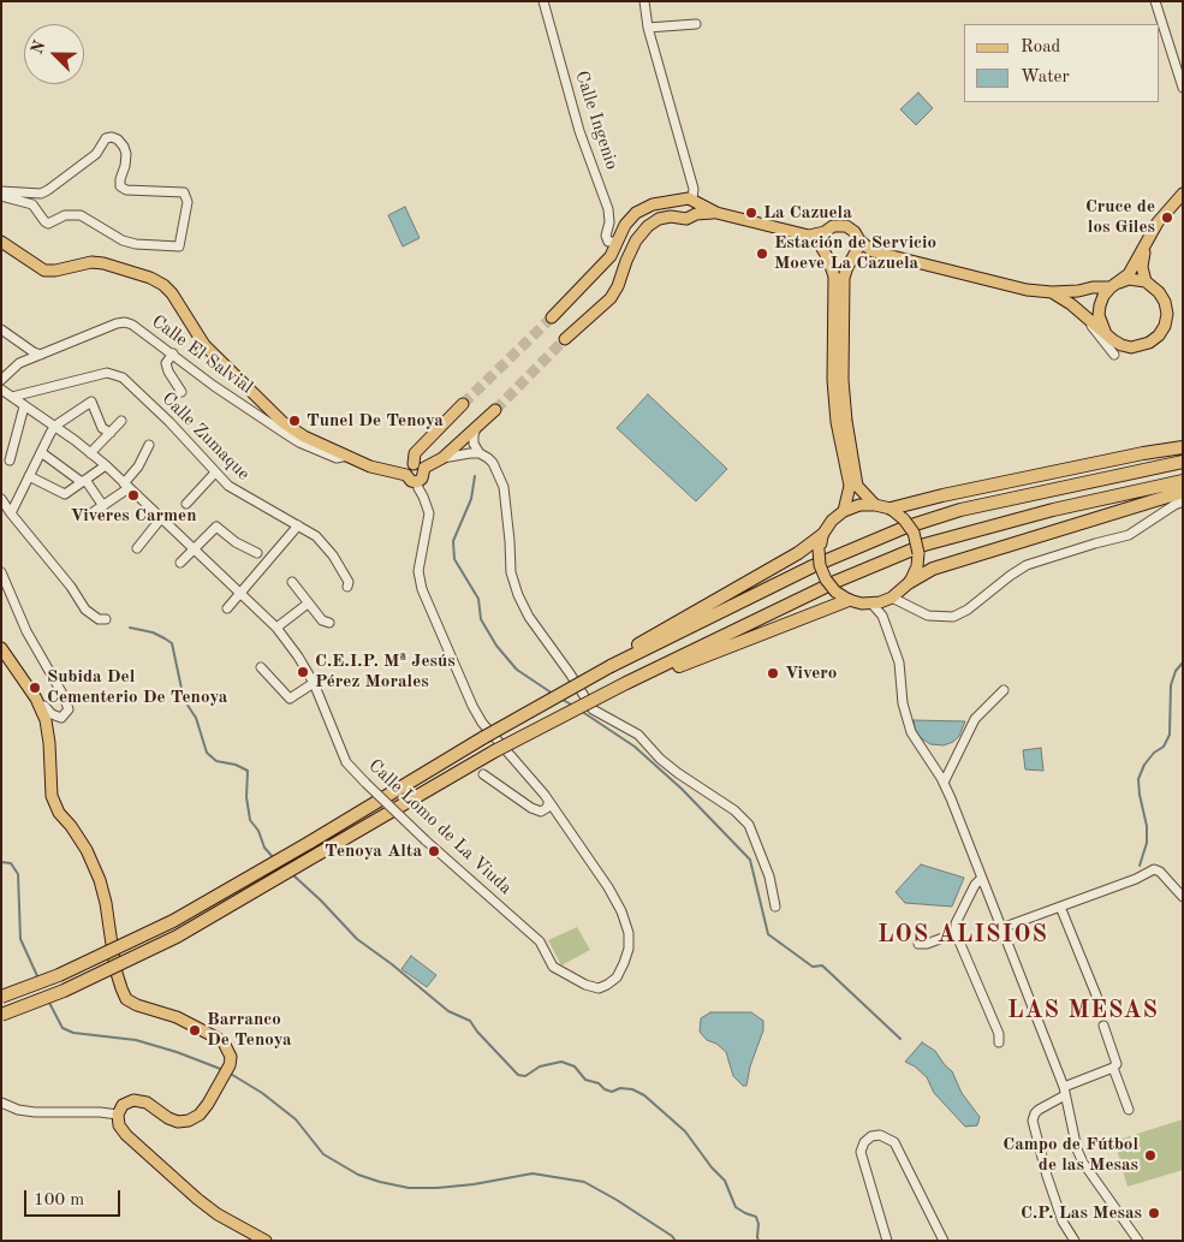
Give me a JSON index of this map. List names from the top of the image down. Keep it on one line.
{"streets":{"street":["Calle Ingenio","Calle El Salvial","Calle Zumaque","Calle Lomo de La Viuda"]},"crossings":[["Calle Zumaque","Calle Lomo de La Viuda"]],"districts":["LOS ALISIOS","LAS MESAS"],"places":["La Cazuela","Cruce de los Giles","Estación de Servicio Moeve La Cazuela","Tunel De Tenoya","Viveres Carmen","C.E.I.P. Mª Jesús Pérez Morales","Vivero","Subida Del Cementerio De Tenoya","Tenoya Alta","Barranco De Tenoya","Campo de Fútbol de las Mesas","C.P. Las Mesas"],"legend":["Road","Water"],"scale_bar":"100 m","north":"top left"}
